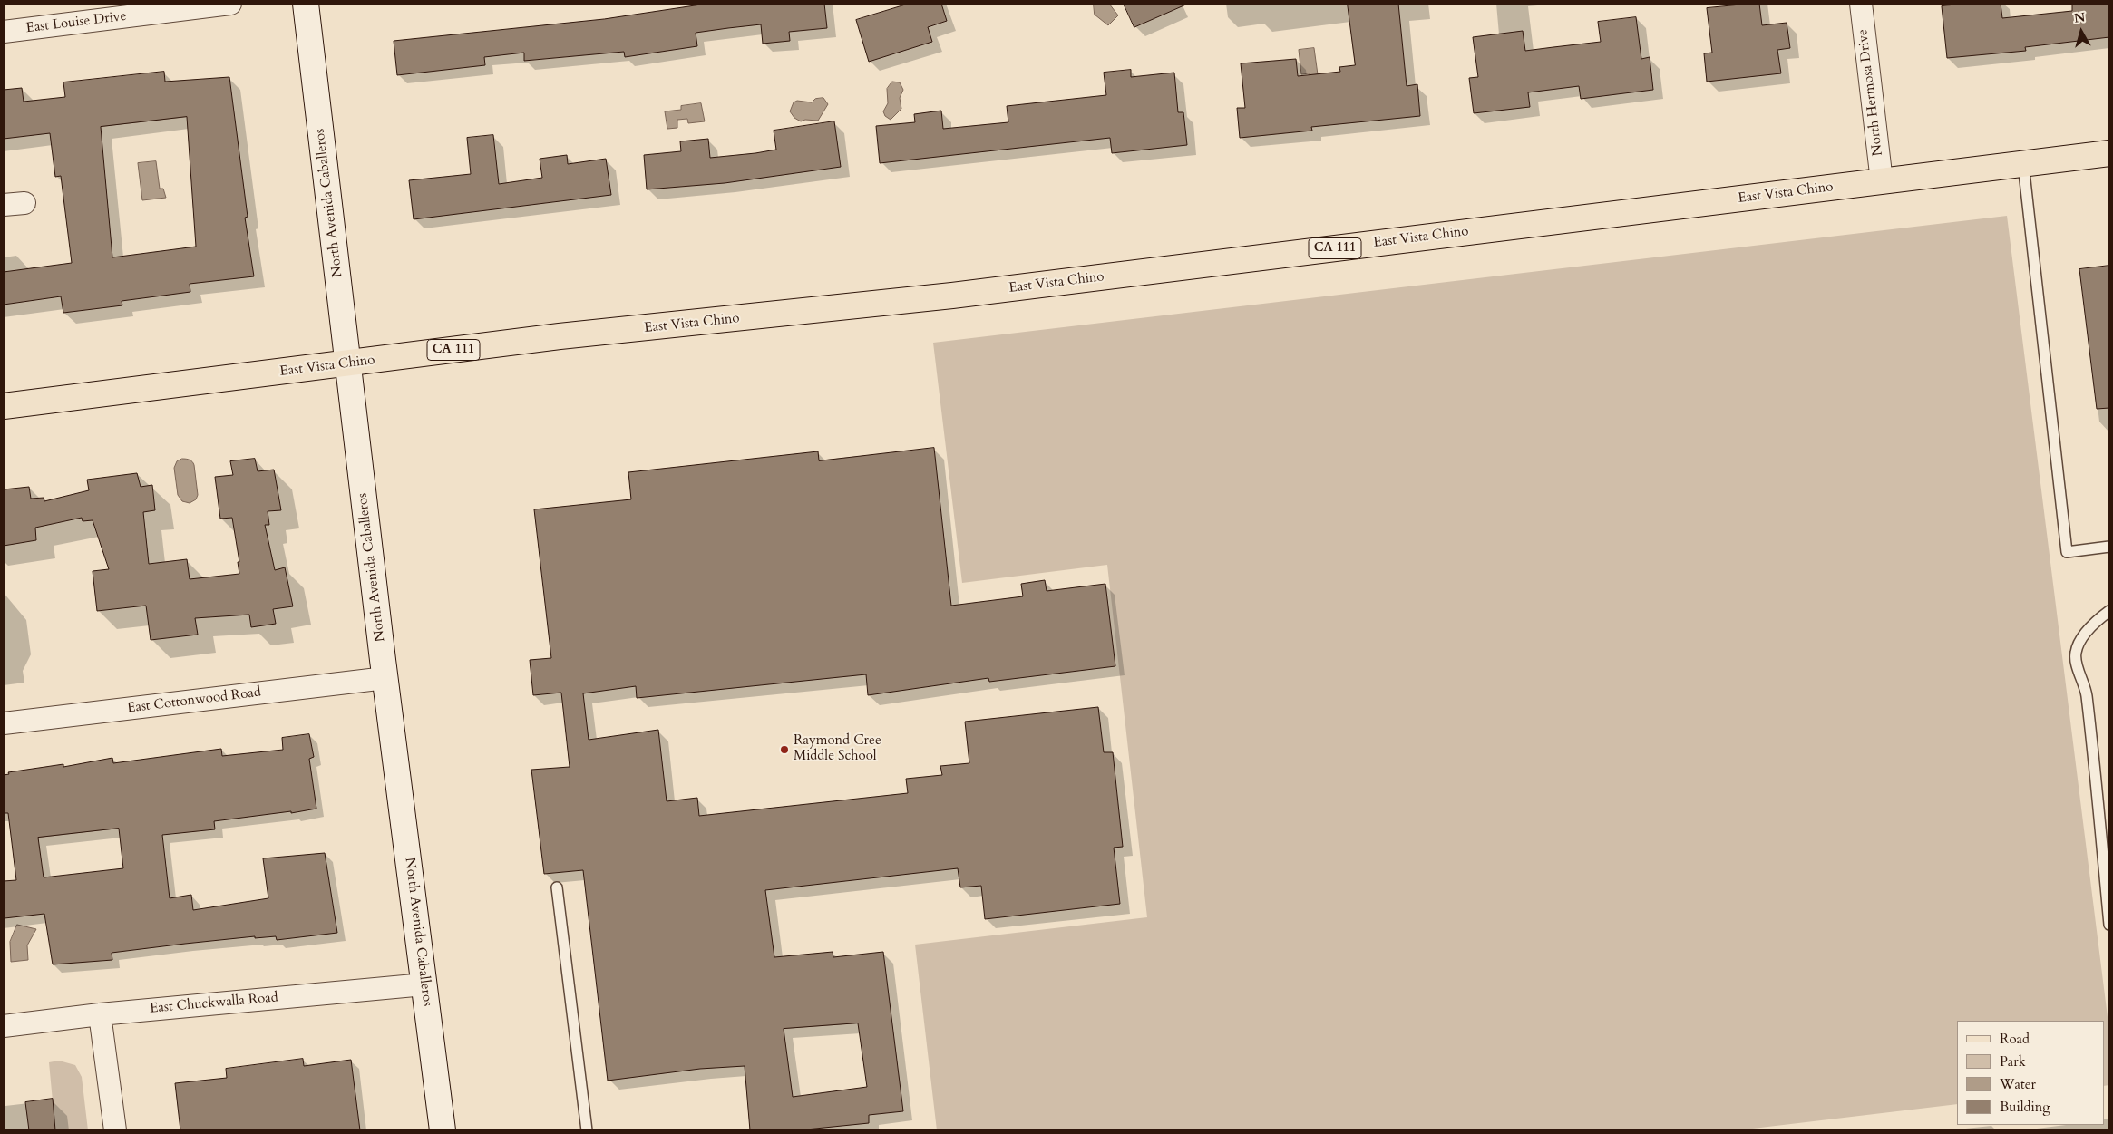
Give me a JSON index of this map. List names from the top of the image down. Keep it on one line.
{"streets":{"main road":["East Vista Chino","CA 111"],"street":["East Louise Drive","North Hermosa Drive","North Avenida Caballeros","East Cottonwood Road","East Chuckwalla Road"]},"crossings":[["North Hermosa Drive","East Vista Chino"],["East Vista Chino","North Avenida Caballeros"],["North Avenida Caballeros","East Cottonwood Road"],["North Avenida Caballeros","East Chuckwalla Road"]],"places":["Raymond Cree Middle School"],"legend":["Road","Park","Water","Building"],"north":"top"}
